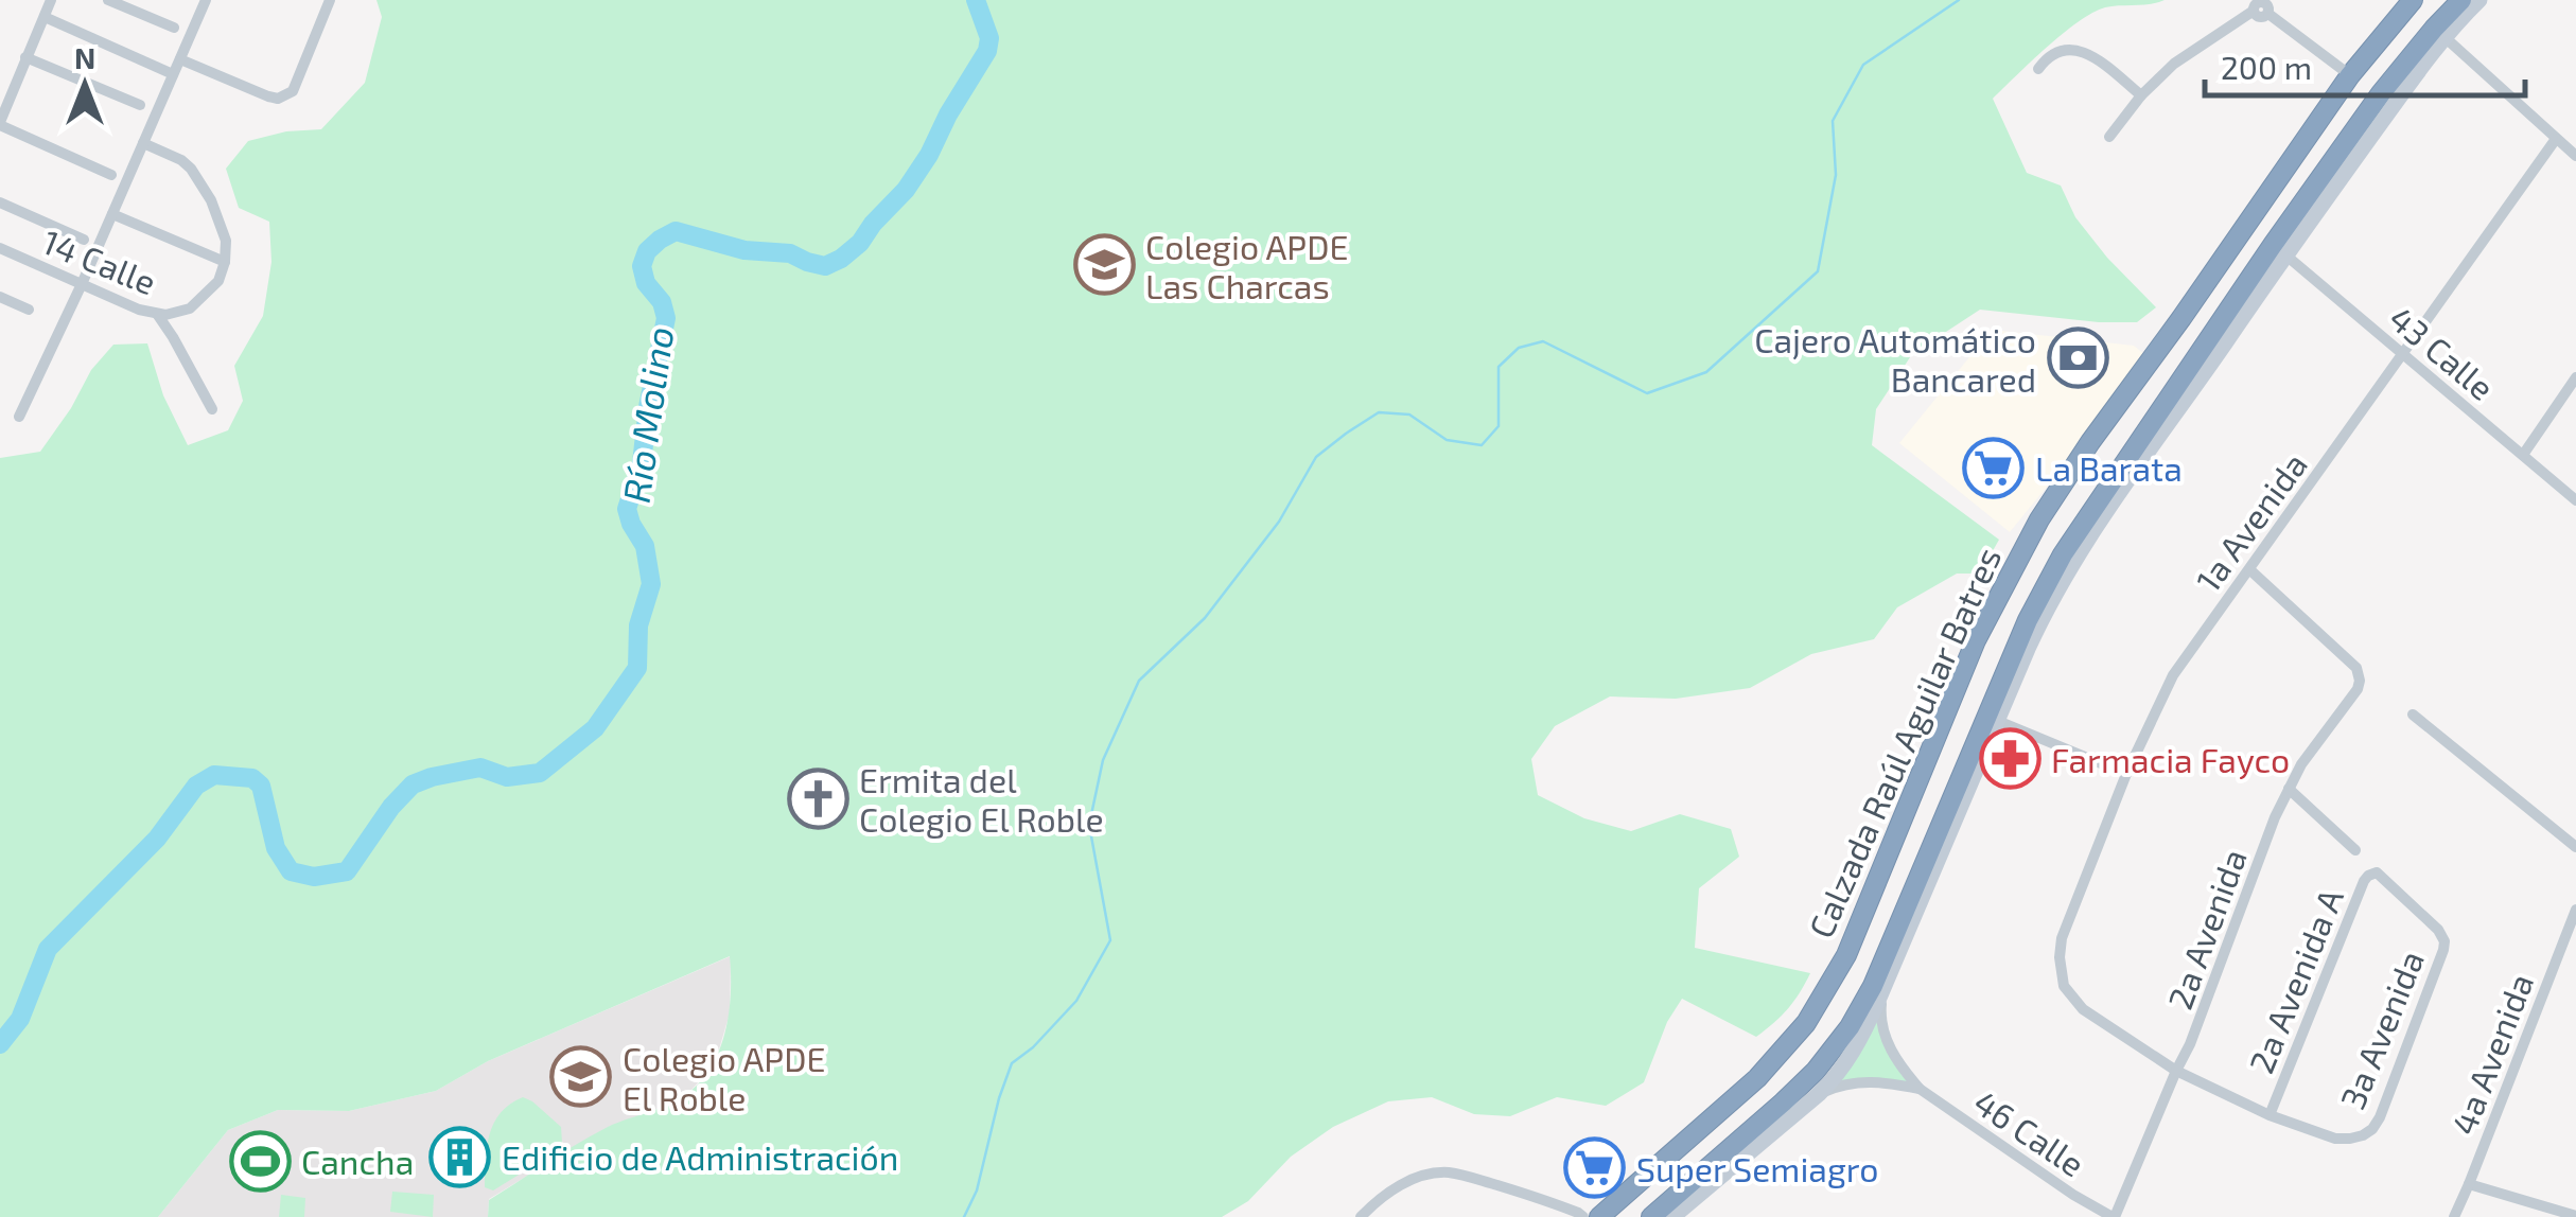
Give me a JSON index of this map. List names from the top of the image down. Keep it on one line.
{"streets":{"highway":["Calzada Raúl Aguilar Batres"],"street":["14 Calle","43 Calle","1a Avenida","2a Avenida","2a Avenida A","3a Avenida","4a Avenida","46 Calle"]},"crossings":[["43 Calle","1a Avenida"],["43 Calle","Calzada Raúl Aguilar Batres"],["1a Avenida","2a Avenida"],["2a Avenida","46 Calle"],["2a Avenida A","3a Avenida"]],"water":["Río Molino"],"places":{"school or university":["Colegio APDE Las Charcas","Colegio APDE El Roble"],"bank":["Cajero Automático Bancared"],"supermarket":["La Barata","Super Semiagro"],"pharmacy":["Farmacia Fayco"],"church":["Ermita del Colegio El Roble"],"building":["Edificio de Administración"],"sports":["Cancha"]},"scale_bar":"200 m","north":"top"}
